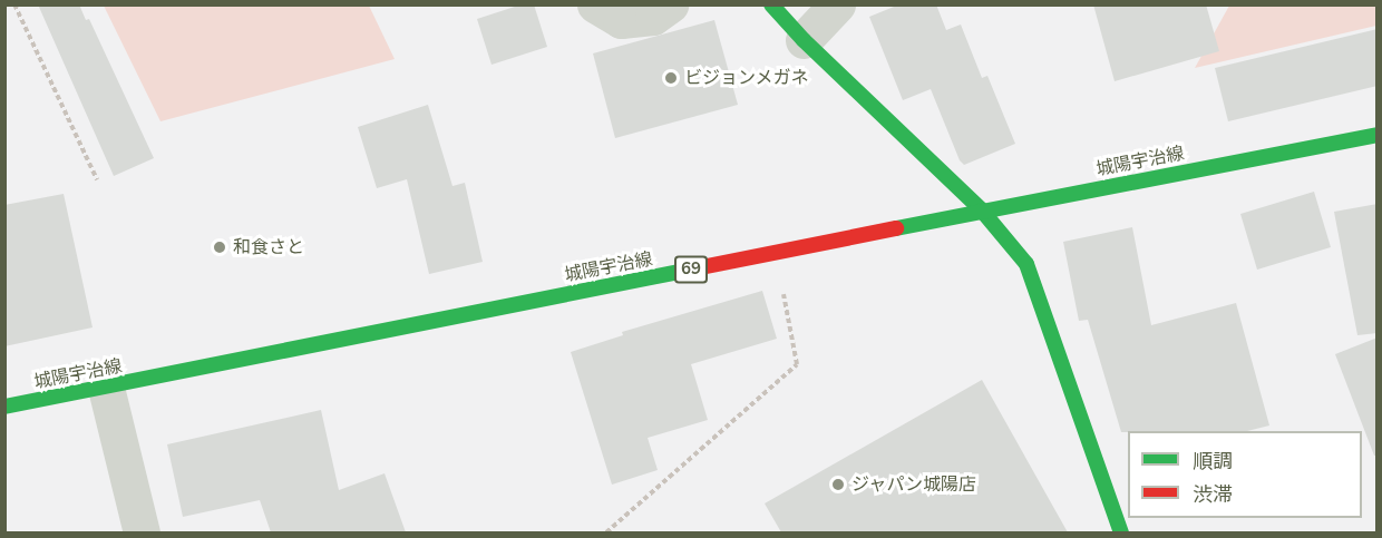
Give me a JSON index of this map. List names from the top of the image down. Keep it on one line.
{"streets":{"main road":["城陽宇治線","69"]},"places":["ビジョンメガネ","和食さと","ジャパン城陽店"],"legend":["順調","渋滞"]}
